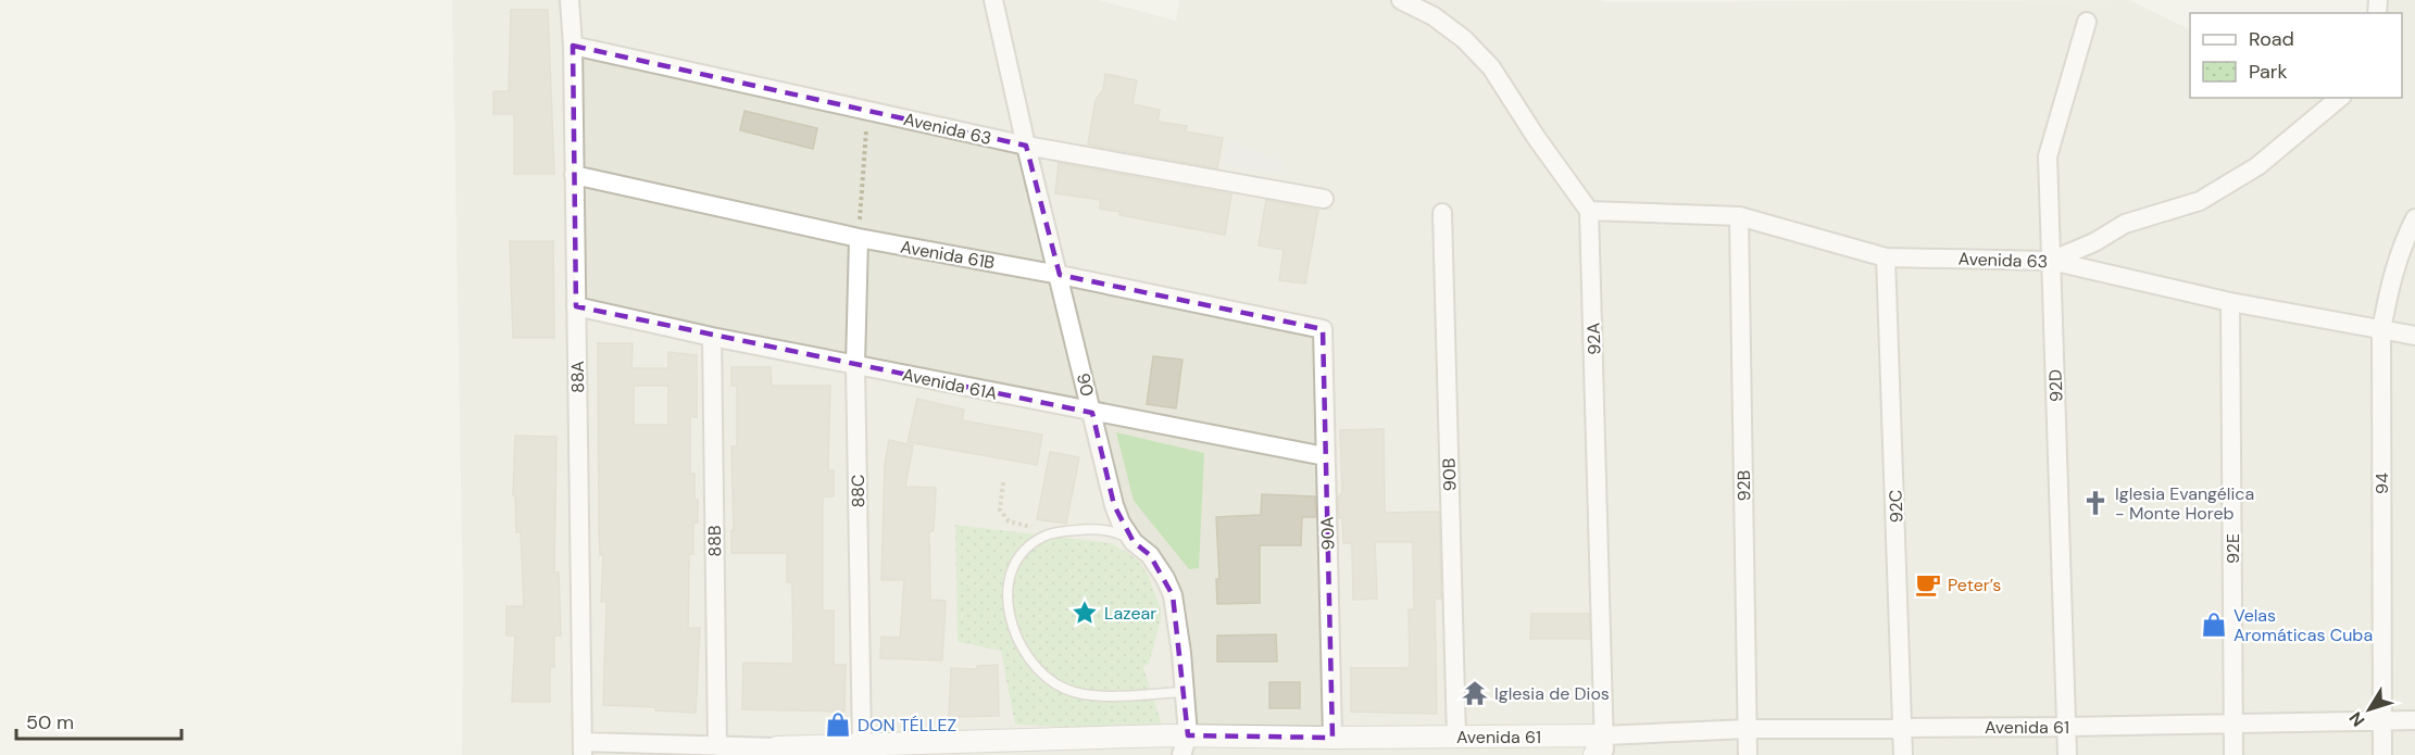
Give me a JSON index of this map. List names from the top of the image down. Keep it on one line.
{"streets":{"street":["Avenida 63","Avenida 61B","92A","88A","Avenida 61A","90","92D","90B","94","92B","88C","92C","90A","88B","92E","Avenida 61"]},"crossings":[["Avenida 63","92A"],["Avenida 63","88A"],["Avenida 63","90"],["Avenida 63","92D"],["Avenida 63","94"],["Avenida 63","92B"],["Avenida 63","92C"],["Avenida 63","92E"],["Avenida 61B","88A"],["Avenida 61B","90"],["Avenida 61B","88C"],["Avenida 61B","90A"],["92A","Avenida 61"],["88A","Avenida 61A"],["88A","Avenida 61"],["Avenida 61A","90"],["Avenida 61A","88C"],["Avenida 61A","90A"],["Avenida 61A","88B"],["90","Avenida 61"],["92D","Avenida 61"],["90B","Avenida 61"],["94","Avenida 61"],["92B","Avenida 61"],["88C","Avenida 61"],["92C","Avenida 61"],["90A","Avenida 61"],["88B","Avenida 61"],["92E","Avenida 61"]],"places":{"church":["Iglesia Evangélica - Monte Horeb"],"cafe":["Peter’s"],"place":["Lazear"],"shop":["Velas Aromáticas Cuba","DON TÉLLEZ"],"temple":["Iglesia de Dios"]},"legend":["Road","Park"],"scale_bar":"50 m","north":"bottom left"}
